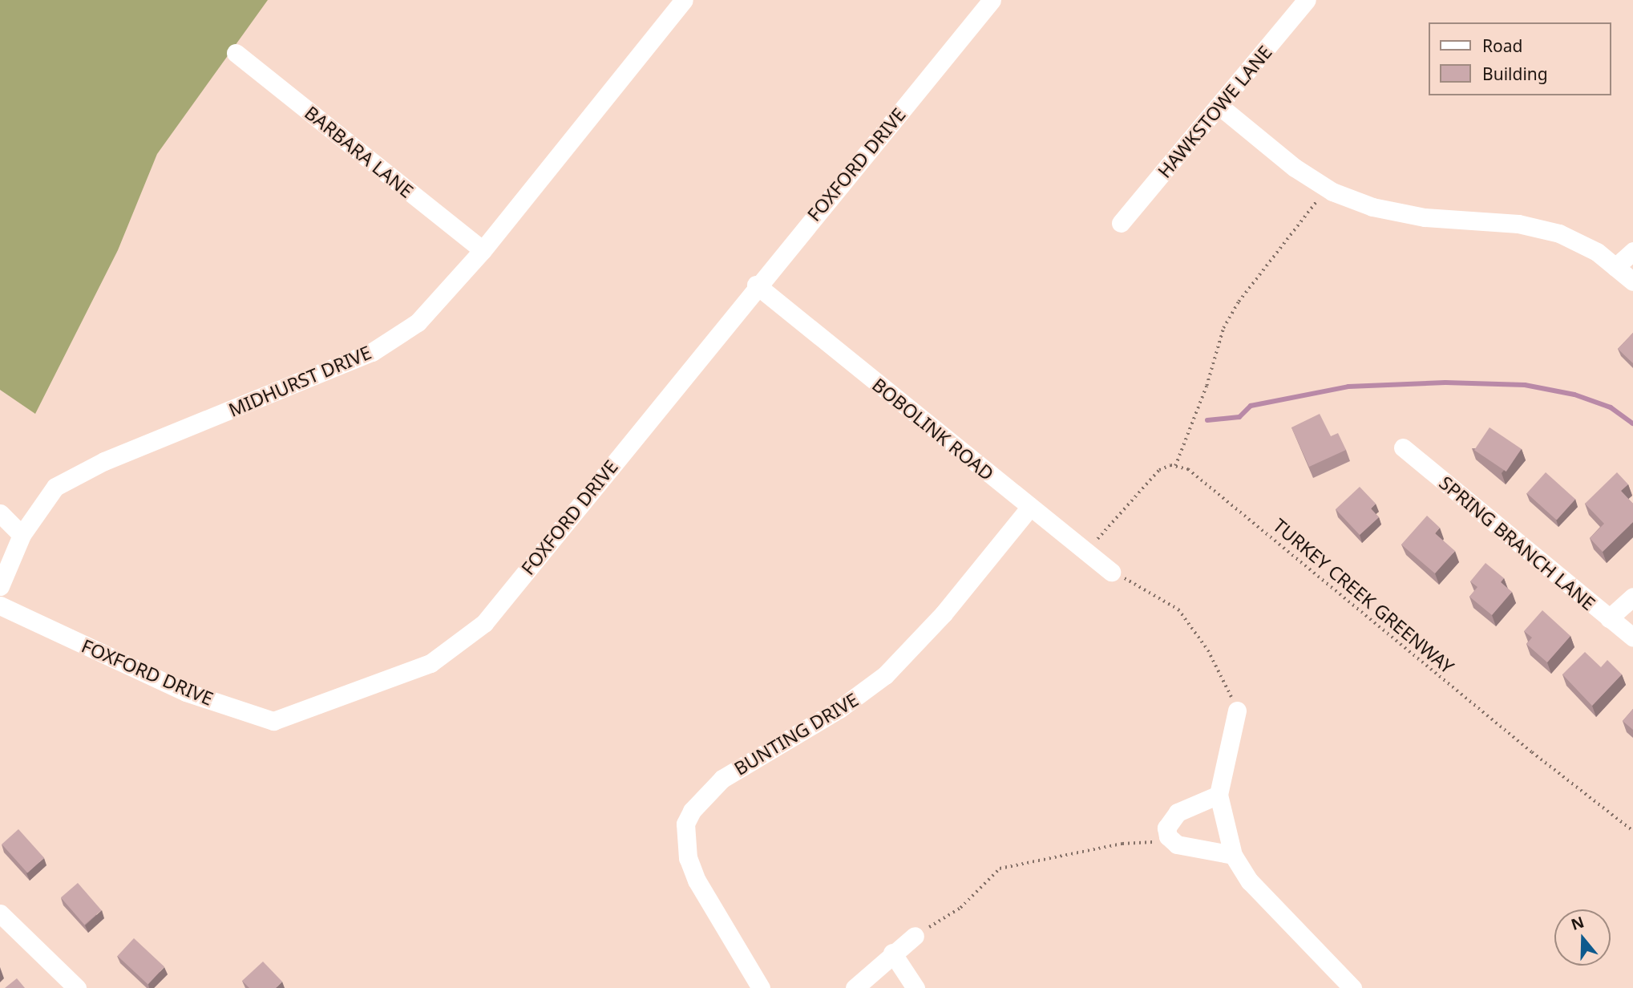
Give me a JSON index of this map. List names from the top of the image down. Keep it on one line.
{"streets":{"street":["HAWKSTOWE LANE","BARBARA LANE","FOXFORD DRIVE","MIDHURST DRIVE","BOBOLINK ROAD","SPRING BRANCH LANE","BUNTING DRIVE"],"path":["TURKEY CREEK GREENWAY"]},"crossings":[["BARBARA LANE","MIDHURST DRIVE"],["FOXFORD DRIVE","BOBOLINK ROAD"],["BOBOLINK ROAD","BUNTING DRIVE"]],"legend":["Road","Building"],"north":"top"}
